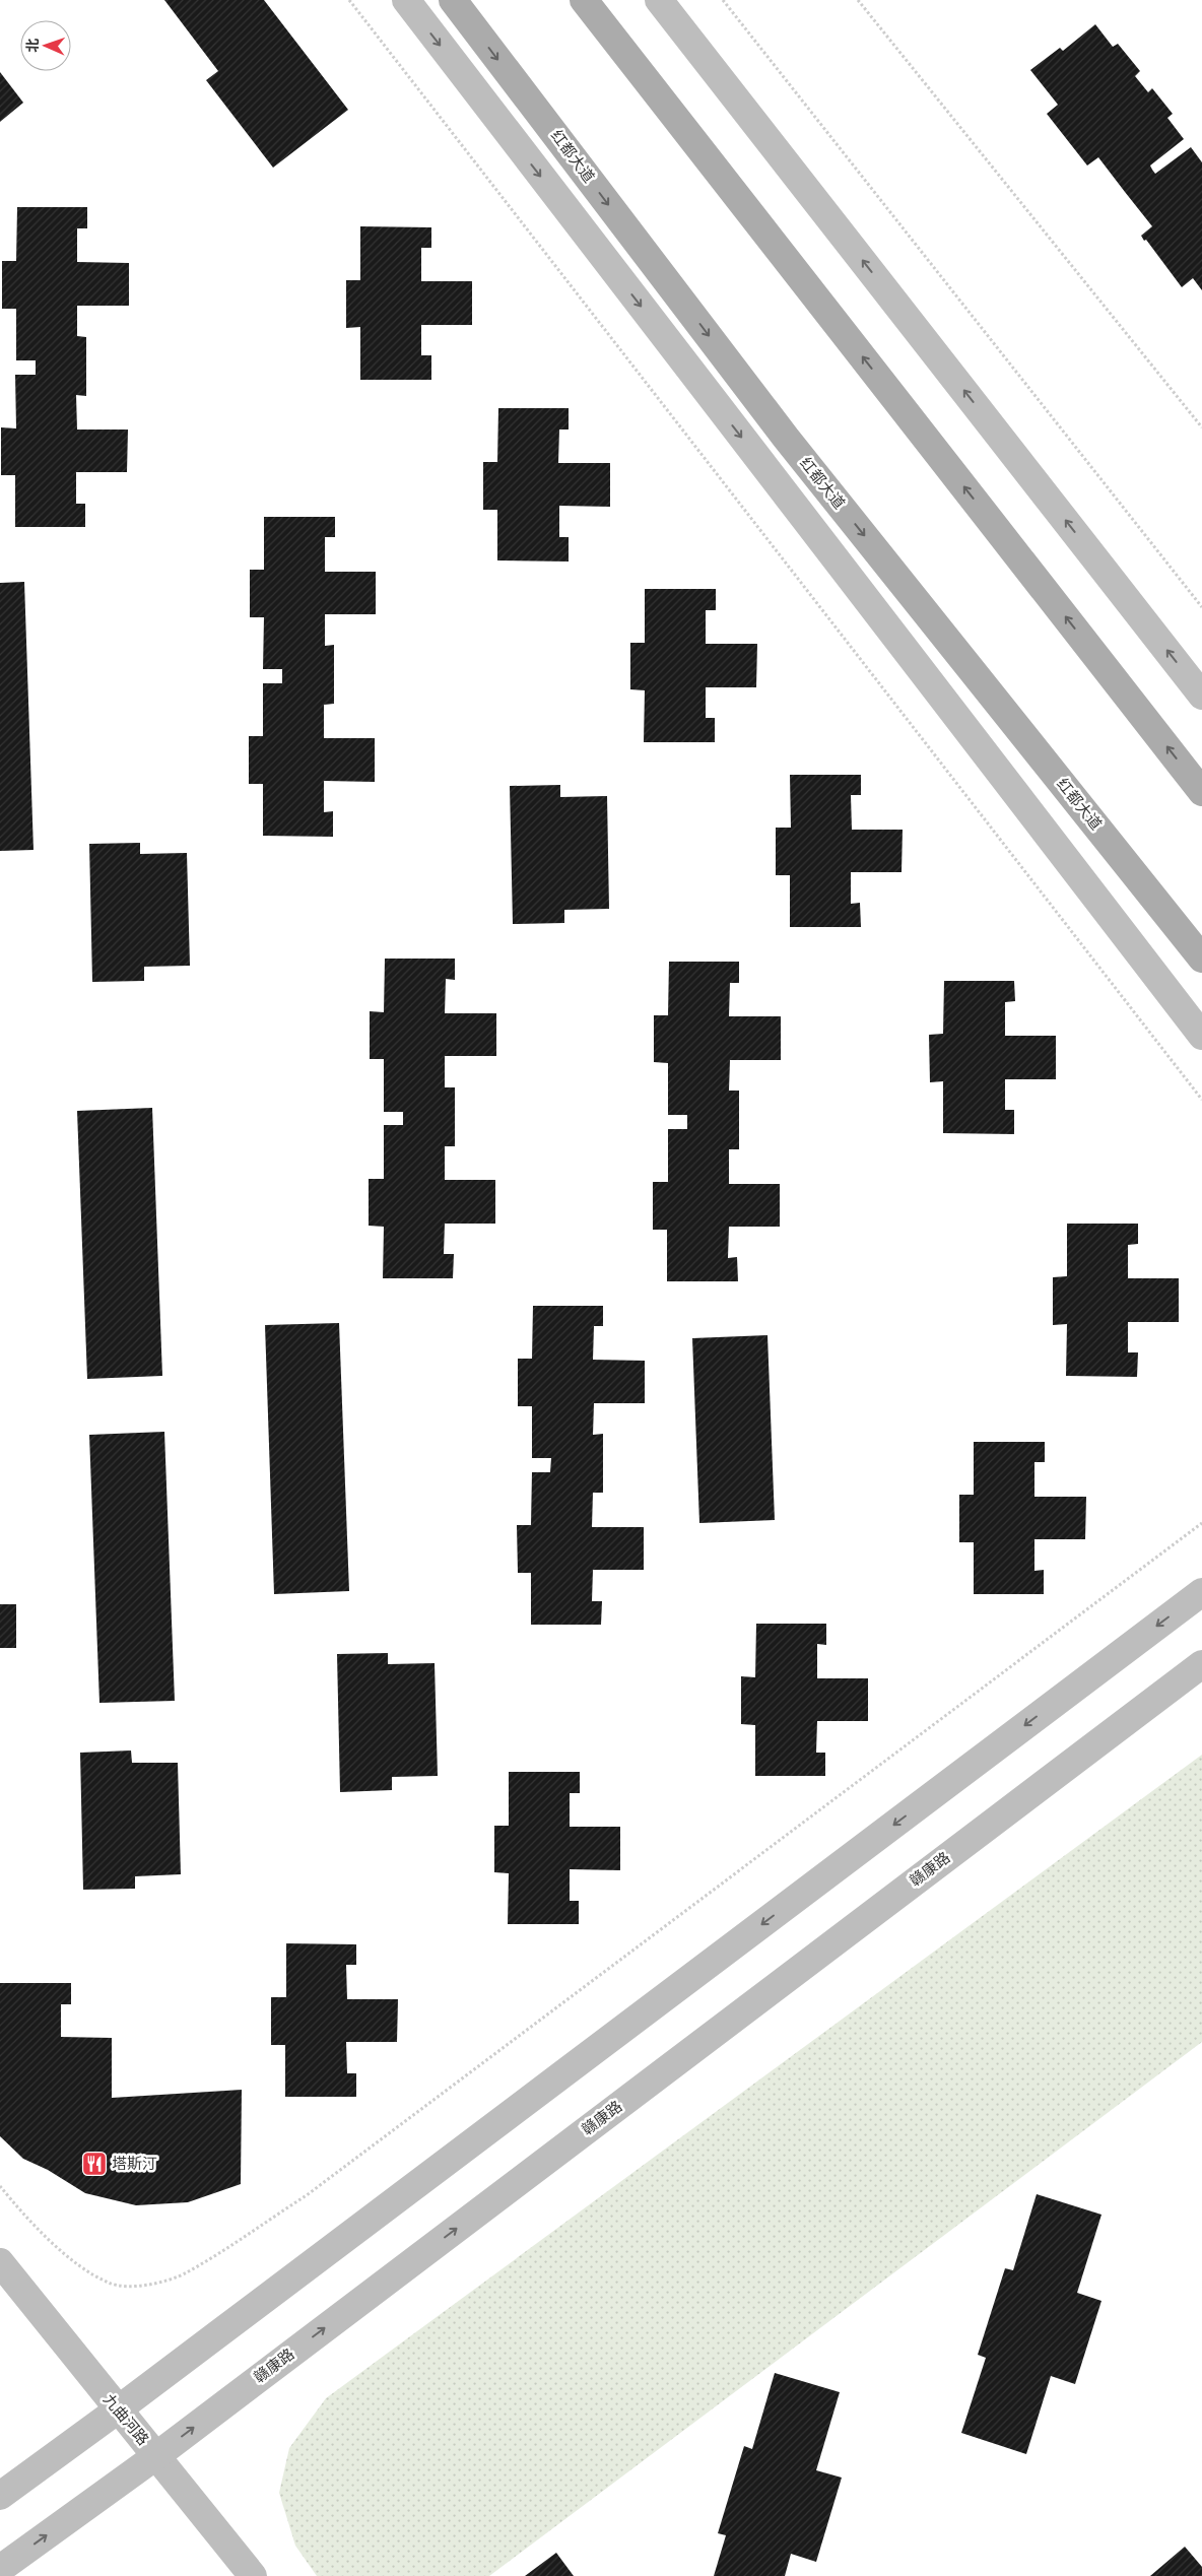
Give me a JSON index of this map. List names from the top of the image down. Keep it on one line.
{"streets":{"main road":["红都大道","赣康路","九曲河路"]},"crossings":[["赣康路","九曲河路"]],"places":{"restaurant":["塔斯汀"]},"north":"left"}
